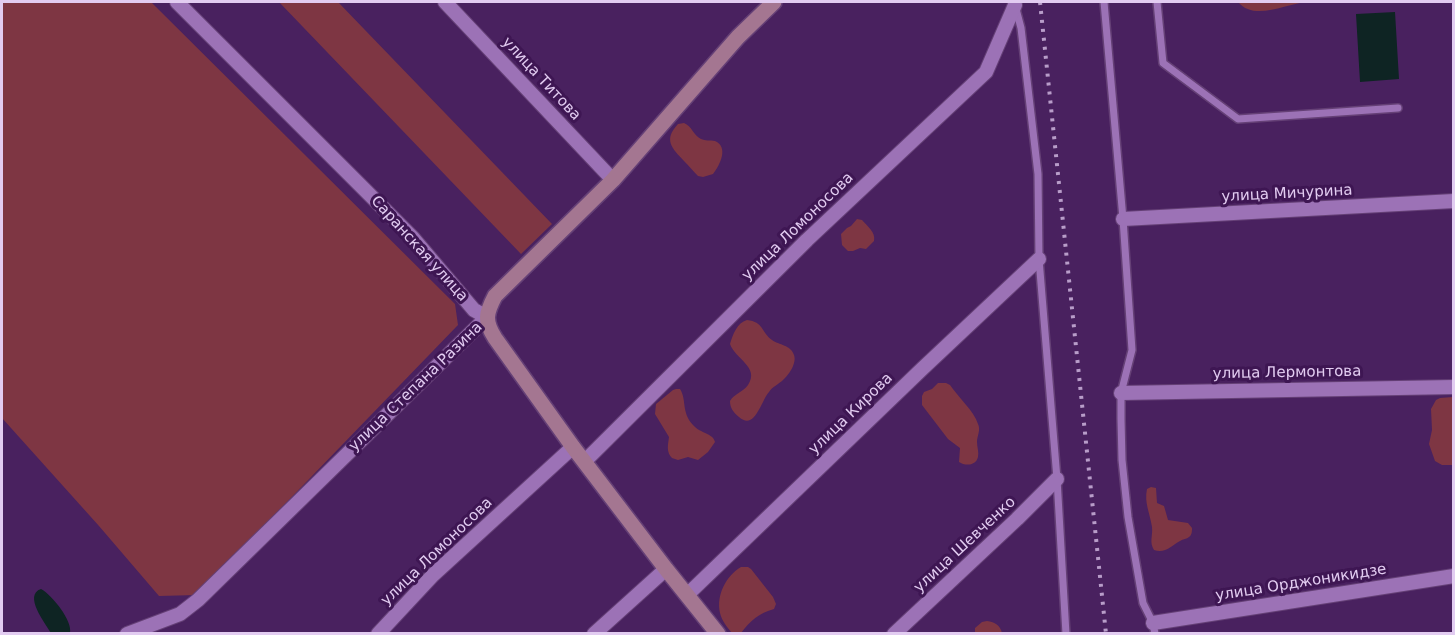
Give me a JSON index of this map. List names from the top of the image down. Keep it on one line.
{"streets":{"street":["улица Титова","улица Мичурина","улица Ломоносова","Саранская улица","улица Лермонтова","улица Степана Разина","улица Кирова","улица Шевченко","улица Орджоникидзе"]},"crossings":[["улица Титова","улица Степана Разина"],["улица Ломоносова","Саранская улица"],["Саранская улица","улица Степана Разина"],["Саранская улица","улица Кирова"]]}
